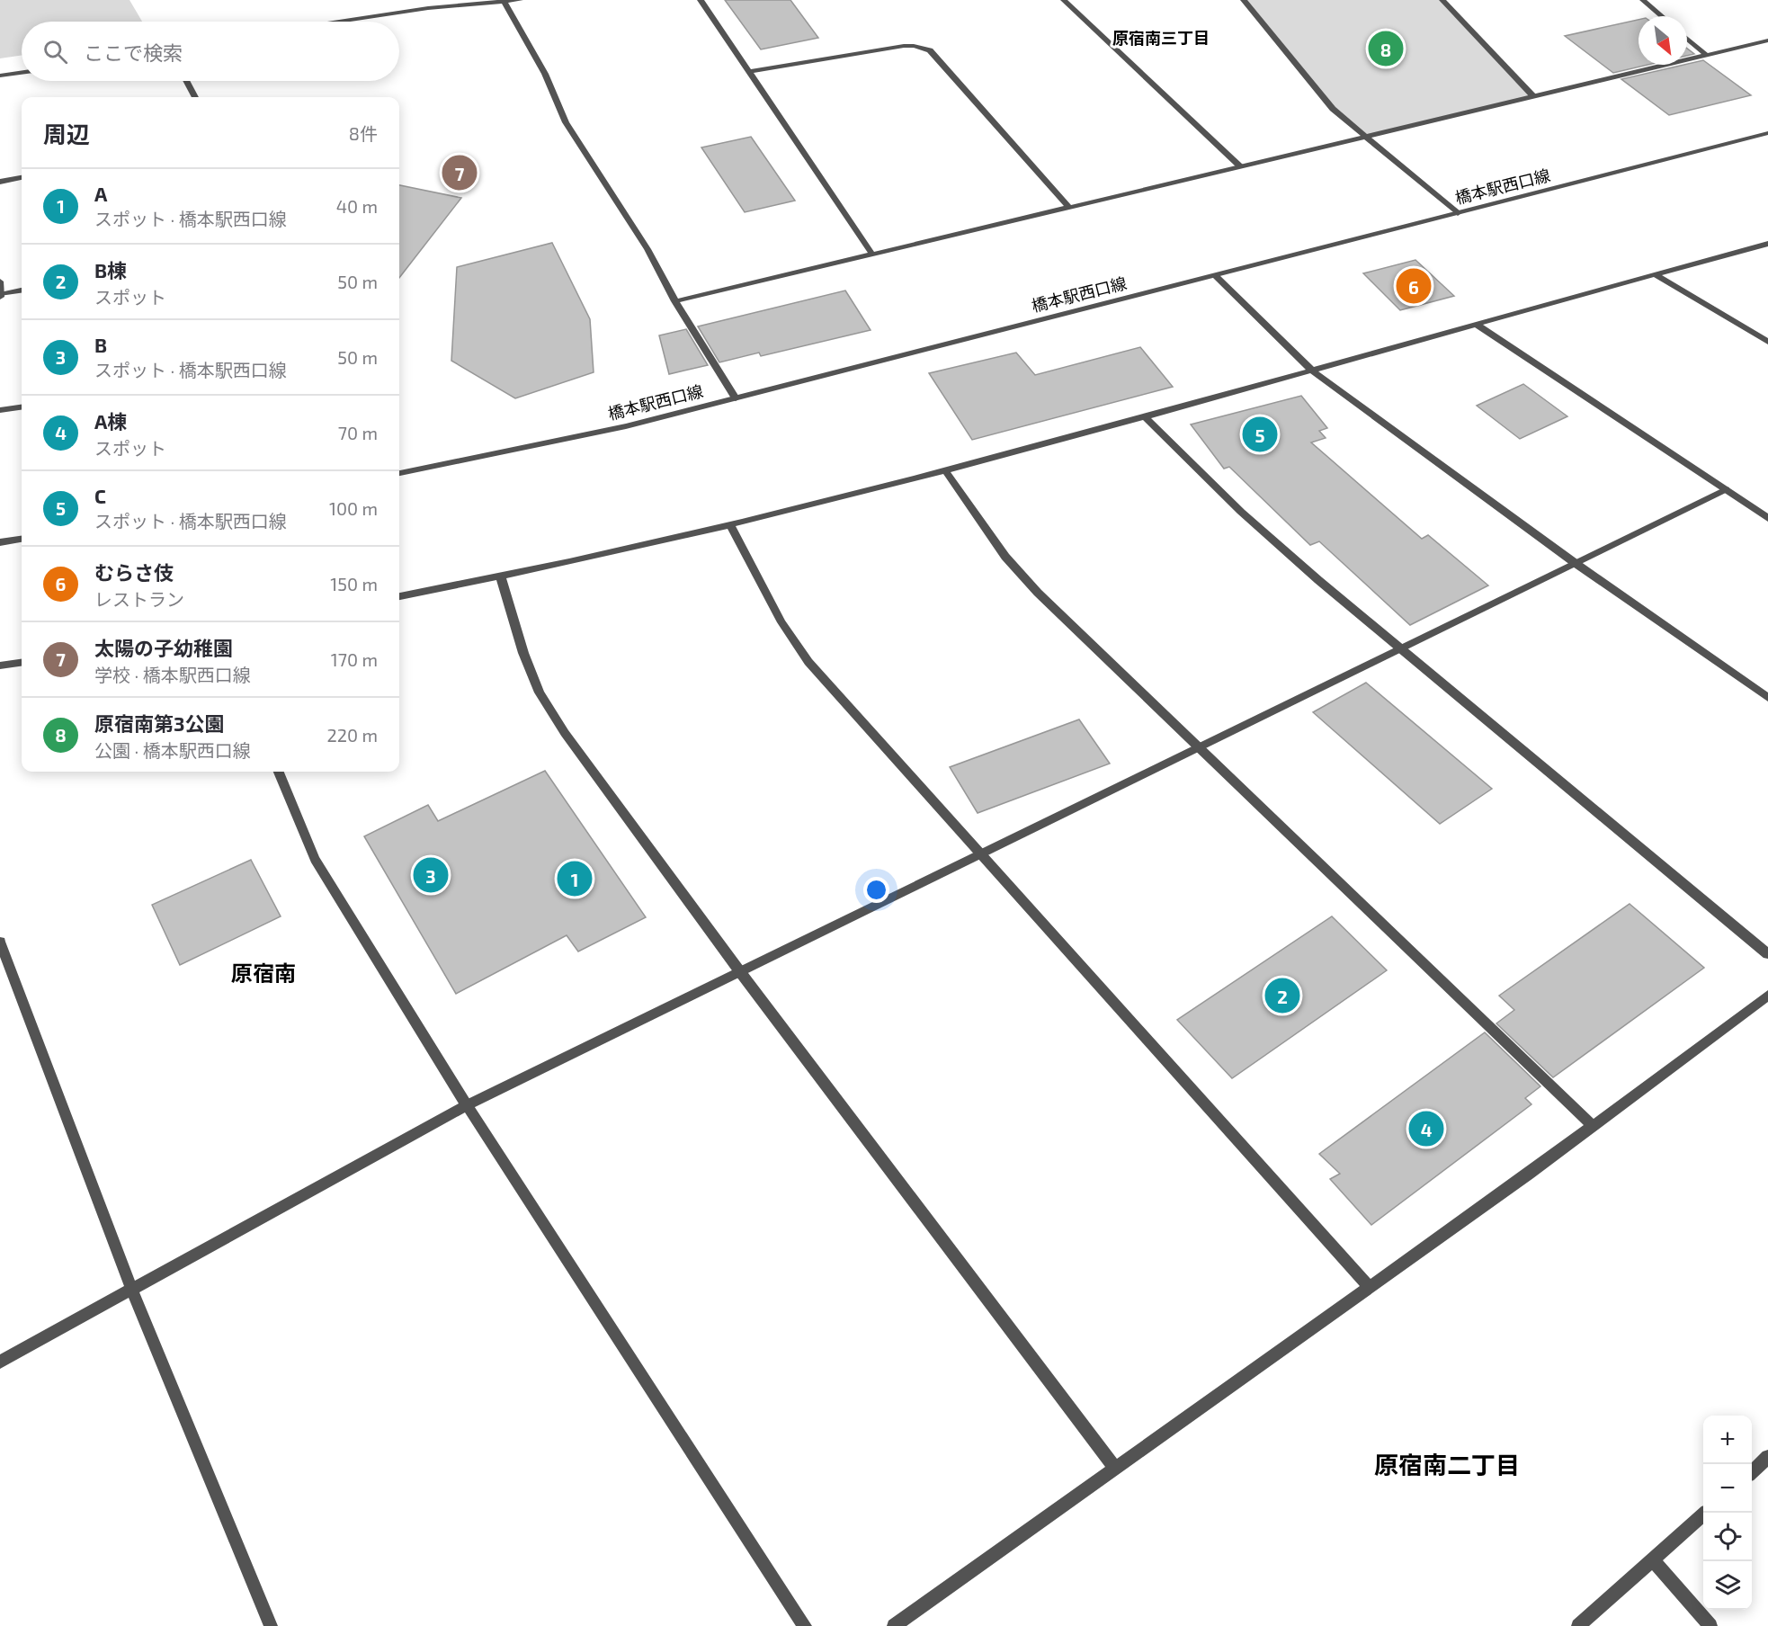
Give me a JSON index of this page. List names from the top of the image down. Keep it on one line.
{"streets":{"street":["橋本駅西口線"]},"districts":["原宿南三丁目","原宿南","原宿南二丁目"],"north":"bottom right","page":{"search":"ここで検索","pins":["8","7","6","5","3","1","2","4"],"heading":["周辺","8件"],"list":[{"mark":"1","name":"A","note":"スポット · 橋本駅西口線","value":"40 m"},{"mark":"2","name":"B棟","note":"スポット","value":"50 m"},{"mark":"3","name":"B","note":"スポット · 橋本駅西口線","value":"50 m"},{"mark":"4","name":"A棟","note":"スポット","value":"70 m"},{"mark":"5","name":"C","note":"スポット · 橋本駅西口線","value":"100 m"},{"mark":"6","name":"むらさ伎","note":"レストラン","value":"150 m"},{"mark":"7","name":"太陽の子幼稚園","note":"学校 · 橋本駅西口線","value":"170 m"},{"mark":"8","name":"原宿南第3公園","note":"公園 · 橋本駅西口線","value":"220 m"}],"map_buttons":["+","−"]}}
